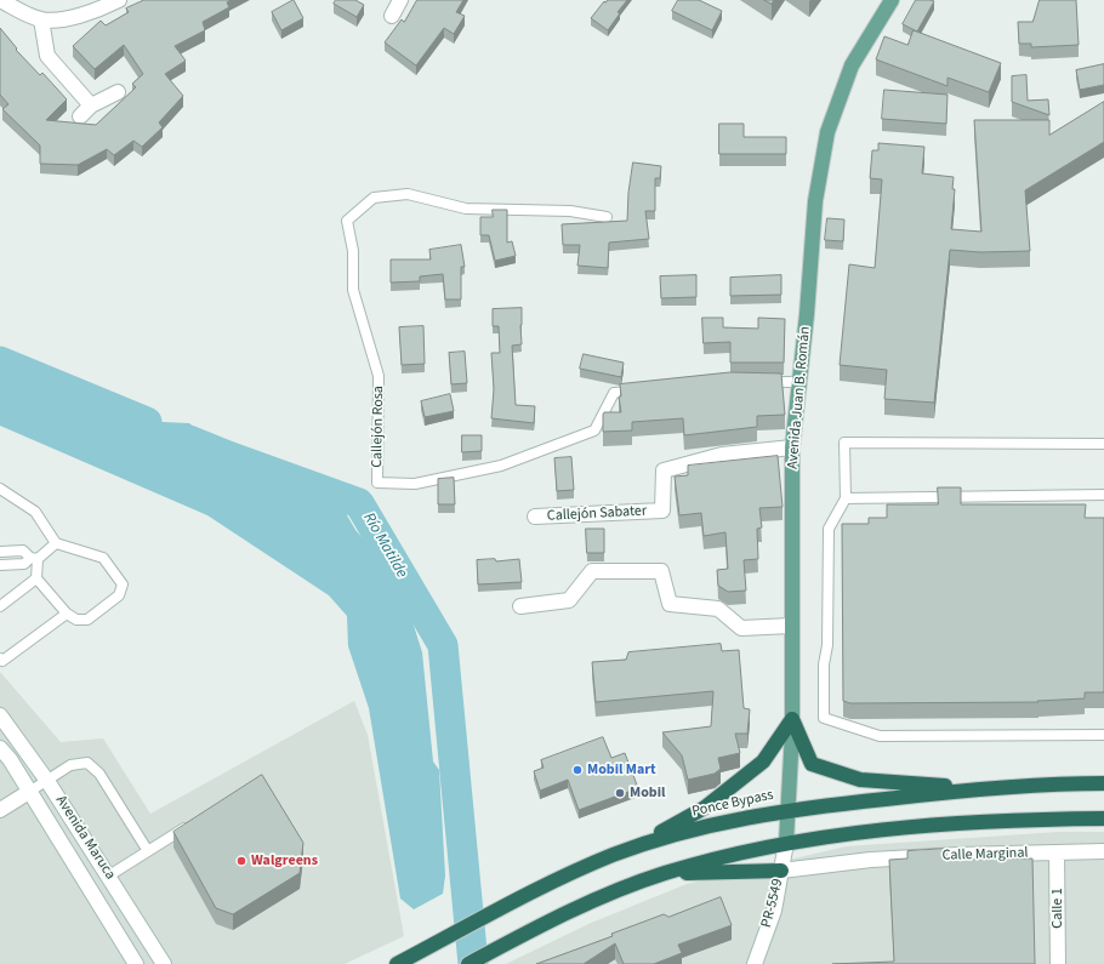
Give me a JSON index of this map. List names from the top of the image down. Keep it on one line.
{"streets":{"highway":["Ponce Bypass"],"main road":["Avenida Juan B. Román"],"street":["Callejón Sabater","Avenida Maruca","Calle Marginal","PR-5549","Calle 1"],"lane":["Callejón Rosa"]},"crossings":[["Avenida Juan B. Román","Callejón Sabater"],["Avenida Juan B. Román","Ponce Bypass"],["Avenida Juan B. Román","PR-5549"],["Calle Marginal","PR-5549"],["Calle Marginal","Calle 1"]],"water":["Río Matilde"],"places":["Mobil Mart","Mobil","Walgreens"]}
